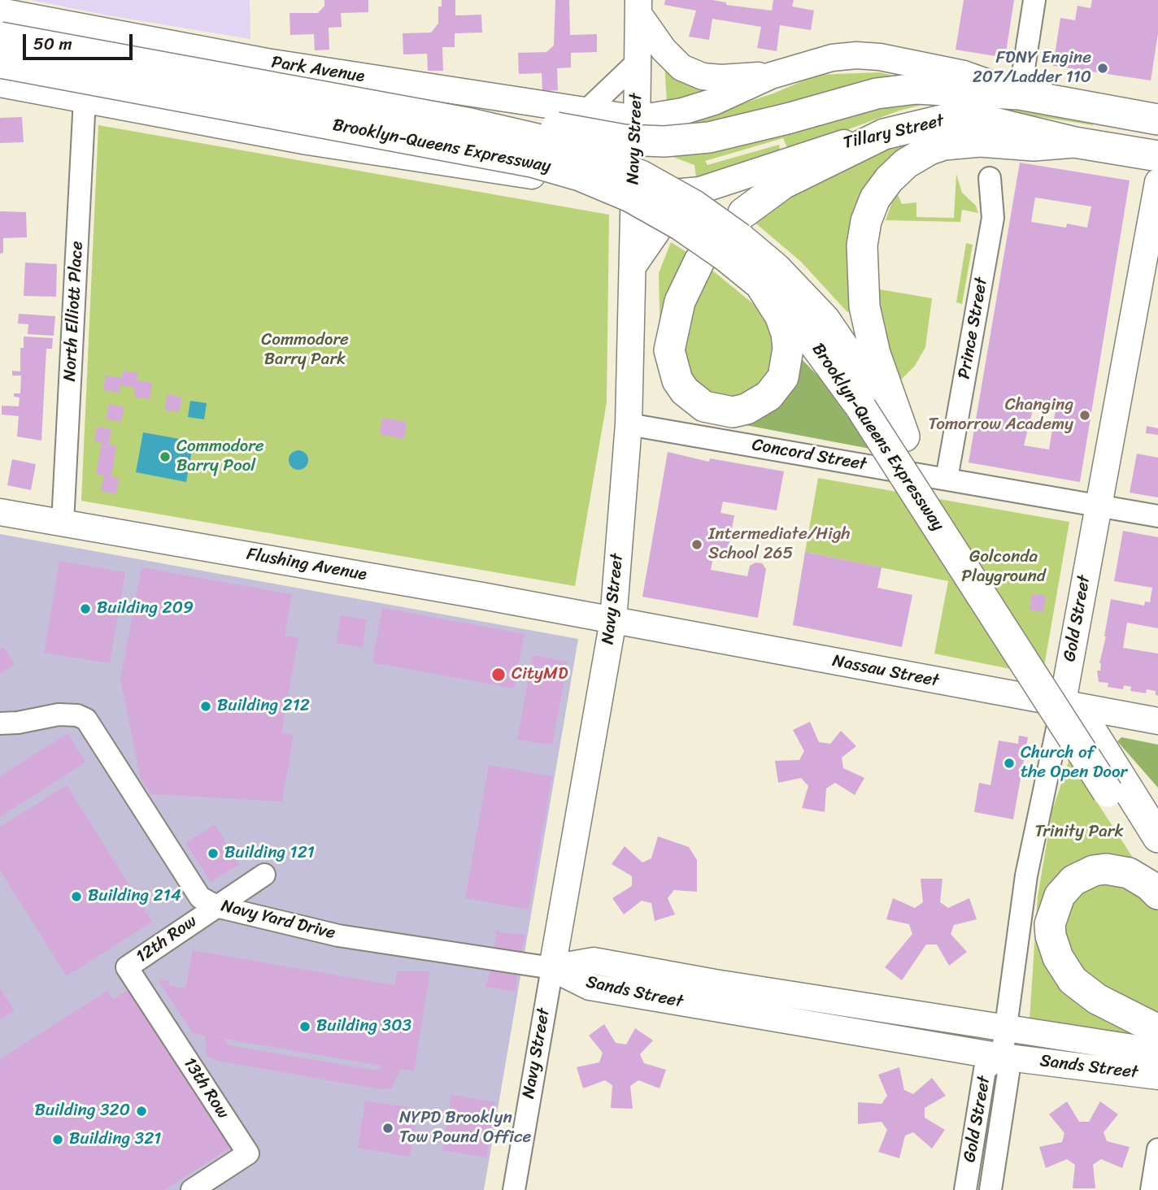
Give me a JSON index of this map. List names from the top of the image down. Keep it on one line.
{"streets":{"highway":["Tillary Street","Brooklyn-Queens Expressway"],"main road":["Park Avenue","Navy Street","Flushing Avenue","Gold Street","Nassau Street","Sands Street"],"street":["North Elliott Place","Prince Street","Concord Street","Navy Yard Drive","12th Row","13th Row"]},"crossings":[["Park Avenue","Navy Street"],["Tillary Street","Navy Street"],["Navy Street","Concord Street"],["Navy Street","Flushing Avenue"],["Navy Street","Nassau Street"],["Navy Street","Navy Yard Drive"],["Navy Street","Sands Street"],["Brooklyn-Queens Expressway","Gold Street"],["Brooklyn-Queens Expressway","Nassau Street"],["North Elliott Place","Flushing Avenue"],["Prince Street","Concord Street"],["Concord Street","Gold Street"],["Flushing Avenue","Nassau Street"],["Gold Street","Nassau Street"],["Gold Street","Sands Street"],["Navy Yard Drive","12th Row"],["Navy Yard Drive","Sands Street"],["12th Row","13th Row"]],"parks":["Commodore Barry Park","Golconda Playground","Trinity Park"],"places":["FDNY Engine 207/Ladder 110","Changing Tomorrow Academy","Commodore Barry Pool","Intermediate/High School 265","Building 209","CityMD","Building 212","Church of the Open Door","Building 121","Building 214","Building 303","Building 320","NYPD Brooklyn Tow Pound Office","Building 321"],"scale_bar":"50 m"}
